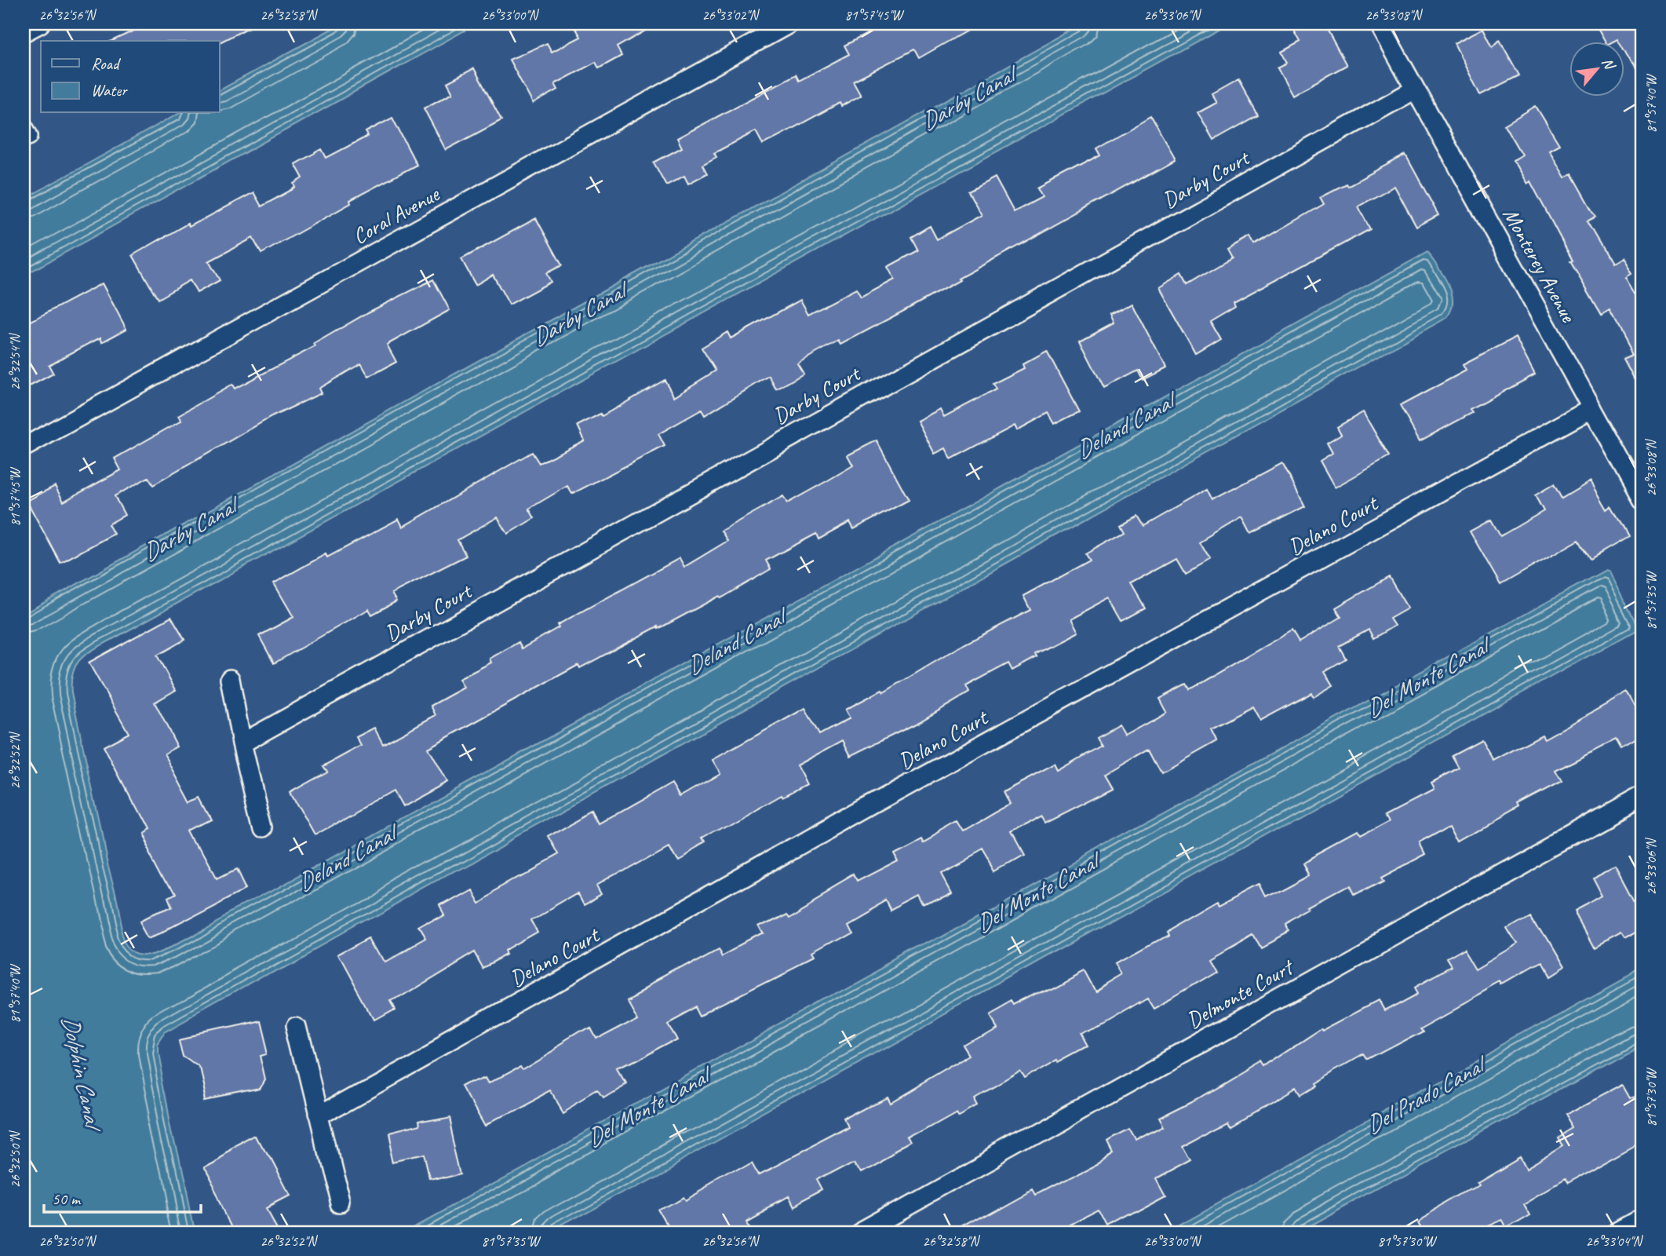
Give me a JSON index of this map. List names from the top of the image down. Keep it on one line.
{"streets":{"street":["Darby Court","Coral Avenue","Monterey Avenue","Delano Court","Delmonte Court"]},"crossings":[["Darby Court","Monterey Avenue"],["Monterey Avenue","Delano Court"]],"water":["Darby Canal","Deland Canal","Del Monte Canal","Dolphin Canal","Del Prado Canal"],"legend":["Road","Water"],"scale_bar":"50 m","north":"top right","coordinates":["26°32'56\"N","26°32'58\"N","26°33'00\"N","26°33'02\"N","81°57'45\"W","26°33'06\"N","26°33'08\"N","81°57'40\"W","26°32'54\"N","81°57'35\"W","26°32'52\"N","81°57'30\"W","26°32'50\"N","26°33'04\"N"]}
